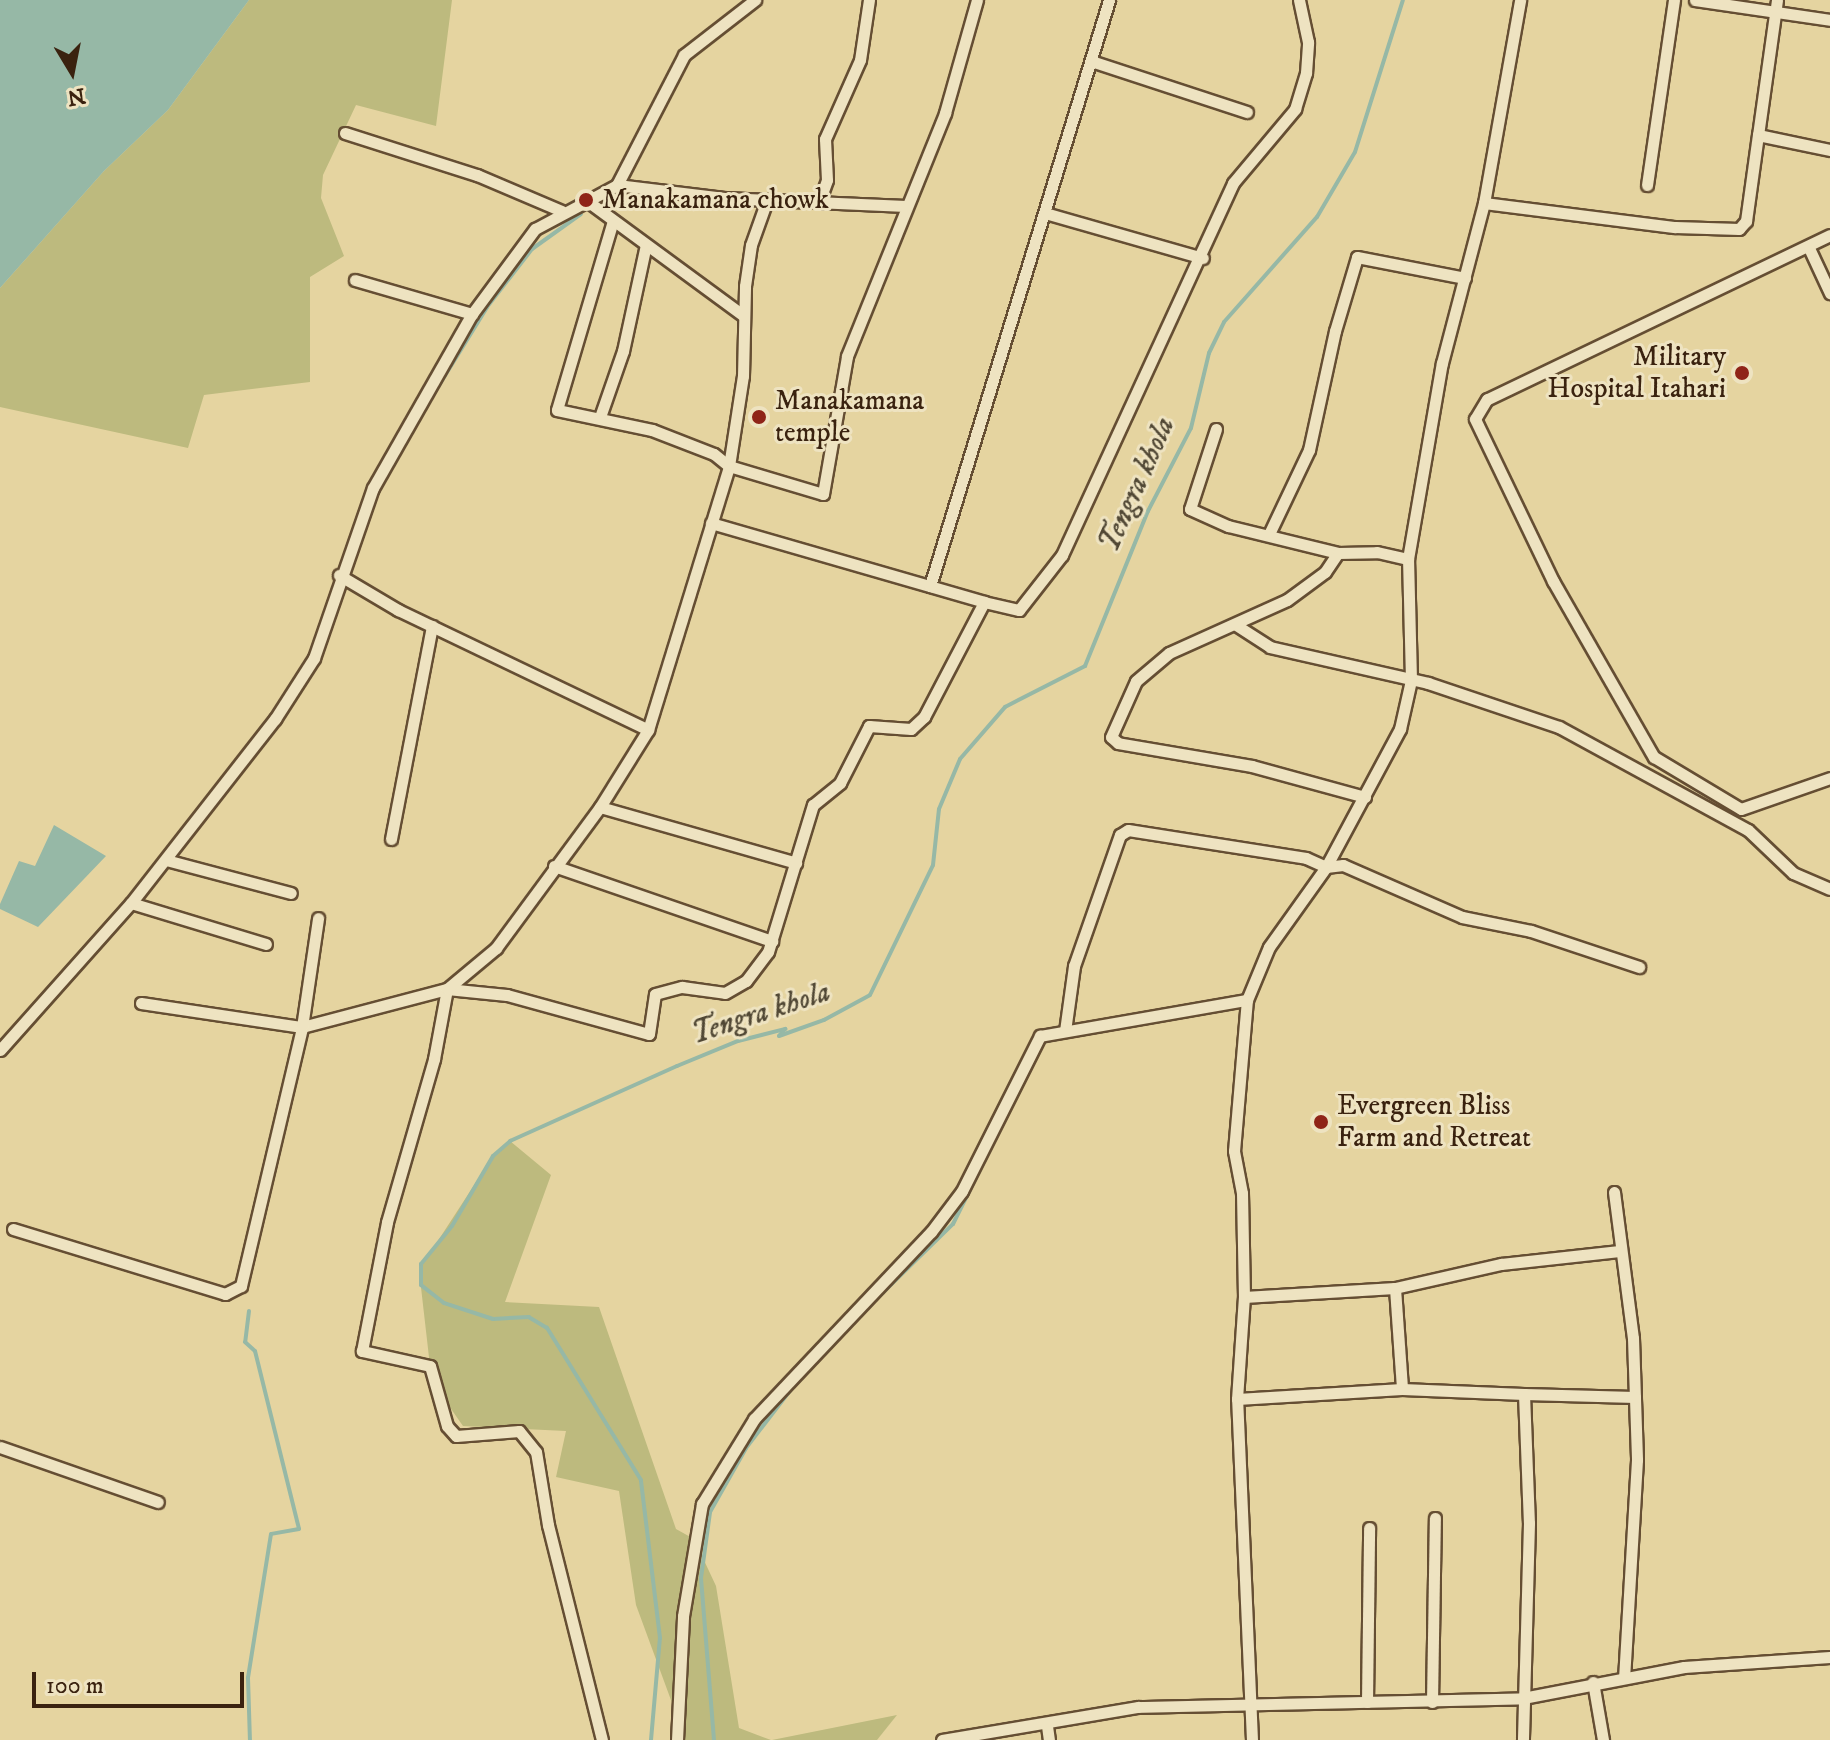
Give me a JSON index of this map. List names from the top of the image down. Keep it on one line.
{"water":["Tengra khola"],"places":["Manakamana chowk","Military Hospital Itahari","Manakamana temple","Evergreen Bliss Farm and Retreat"],"scale_bar":"100 m","north":"bottom"}
